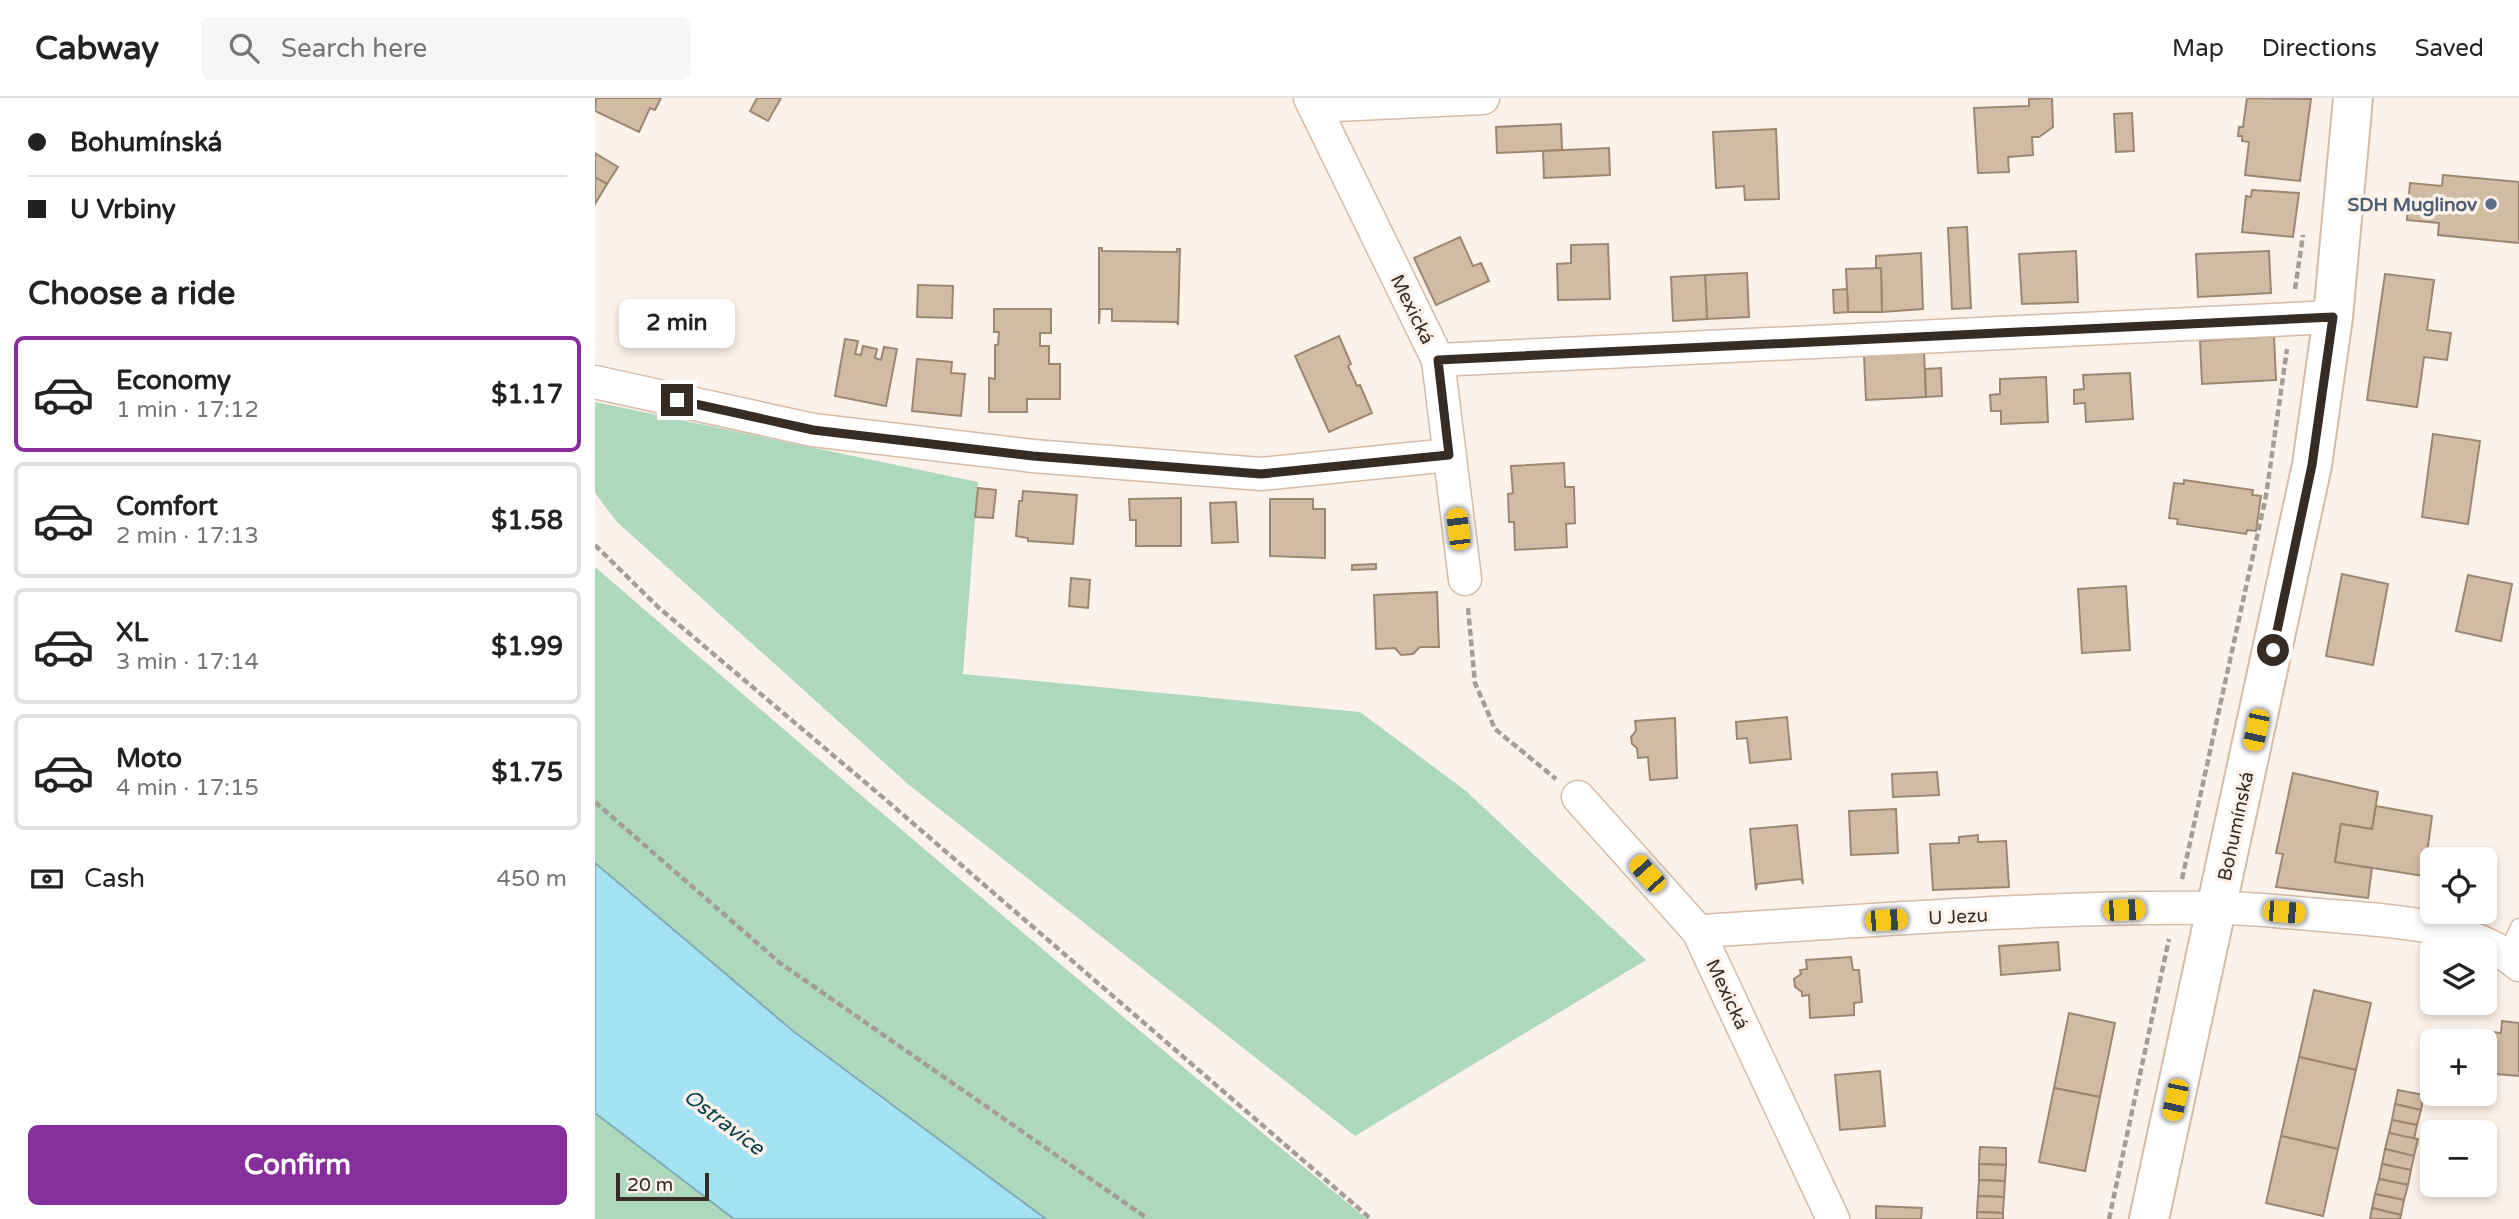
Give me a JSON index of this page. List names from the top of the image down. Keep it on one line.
{"streets":{"main road":["Bohumínská"],"street":["Mexická","U Jezu"]},"crossings":[["Mexická","U Jezu"],["Bohumínská","U Jezu"]],"water":["Ostravice"],"places":["SDH Muglinov"],"scale_bar":"20 m","page":{"header":"Cabway","search":"Search here","nav":["Map","Directions","Saved"],"banner":["Bohumínská","U Vrbiny"],"heading":"Choose a ride","bubble":"2 min","list":[{"name":"Economy","note":"1 min · 17:12","value":"$1.17"},{"name":"Comfort","note":"2 min · 17:13","value":"$1.58"},{"name":"XL","note":"3 min · 17:14","value":"$1.99"},{"name":"Moto","note":"4 min · 17:15","value":"$1.75"}],"pay":["Cash","450 m"],"map_buttons":["+","−"],"buttons":"Confirm","scale":"20 m"}}
